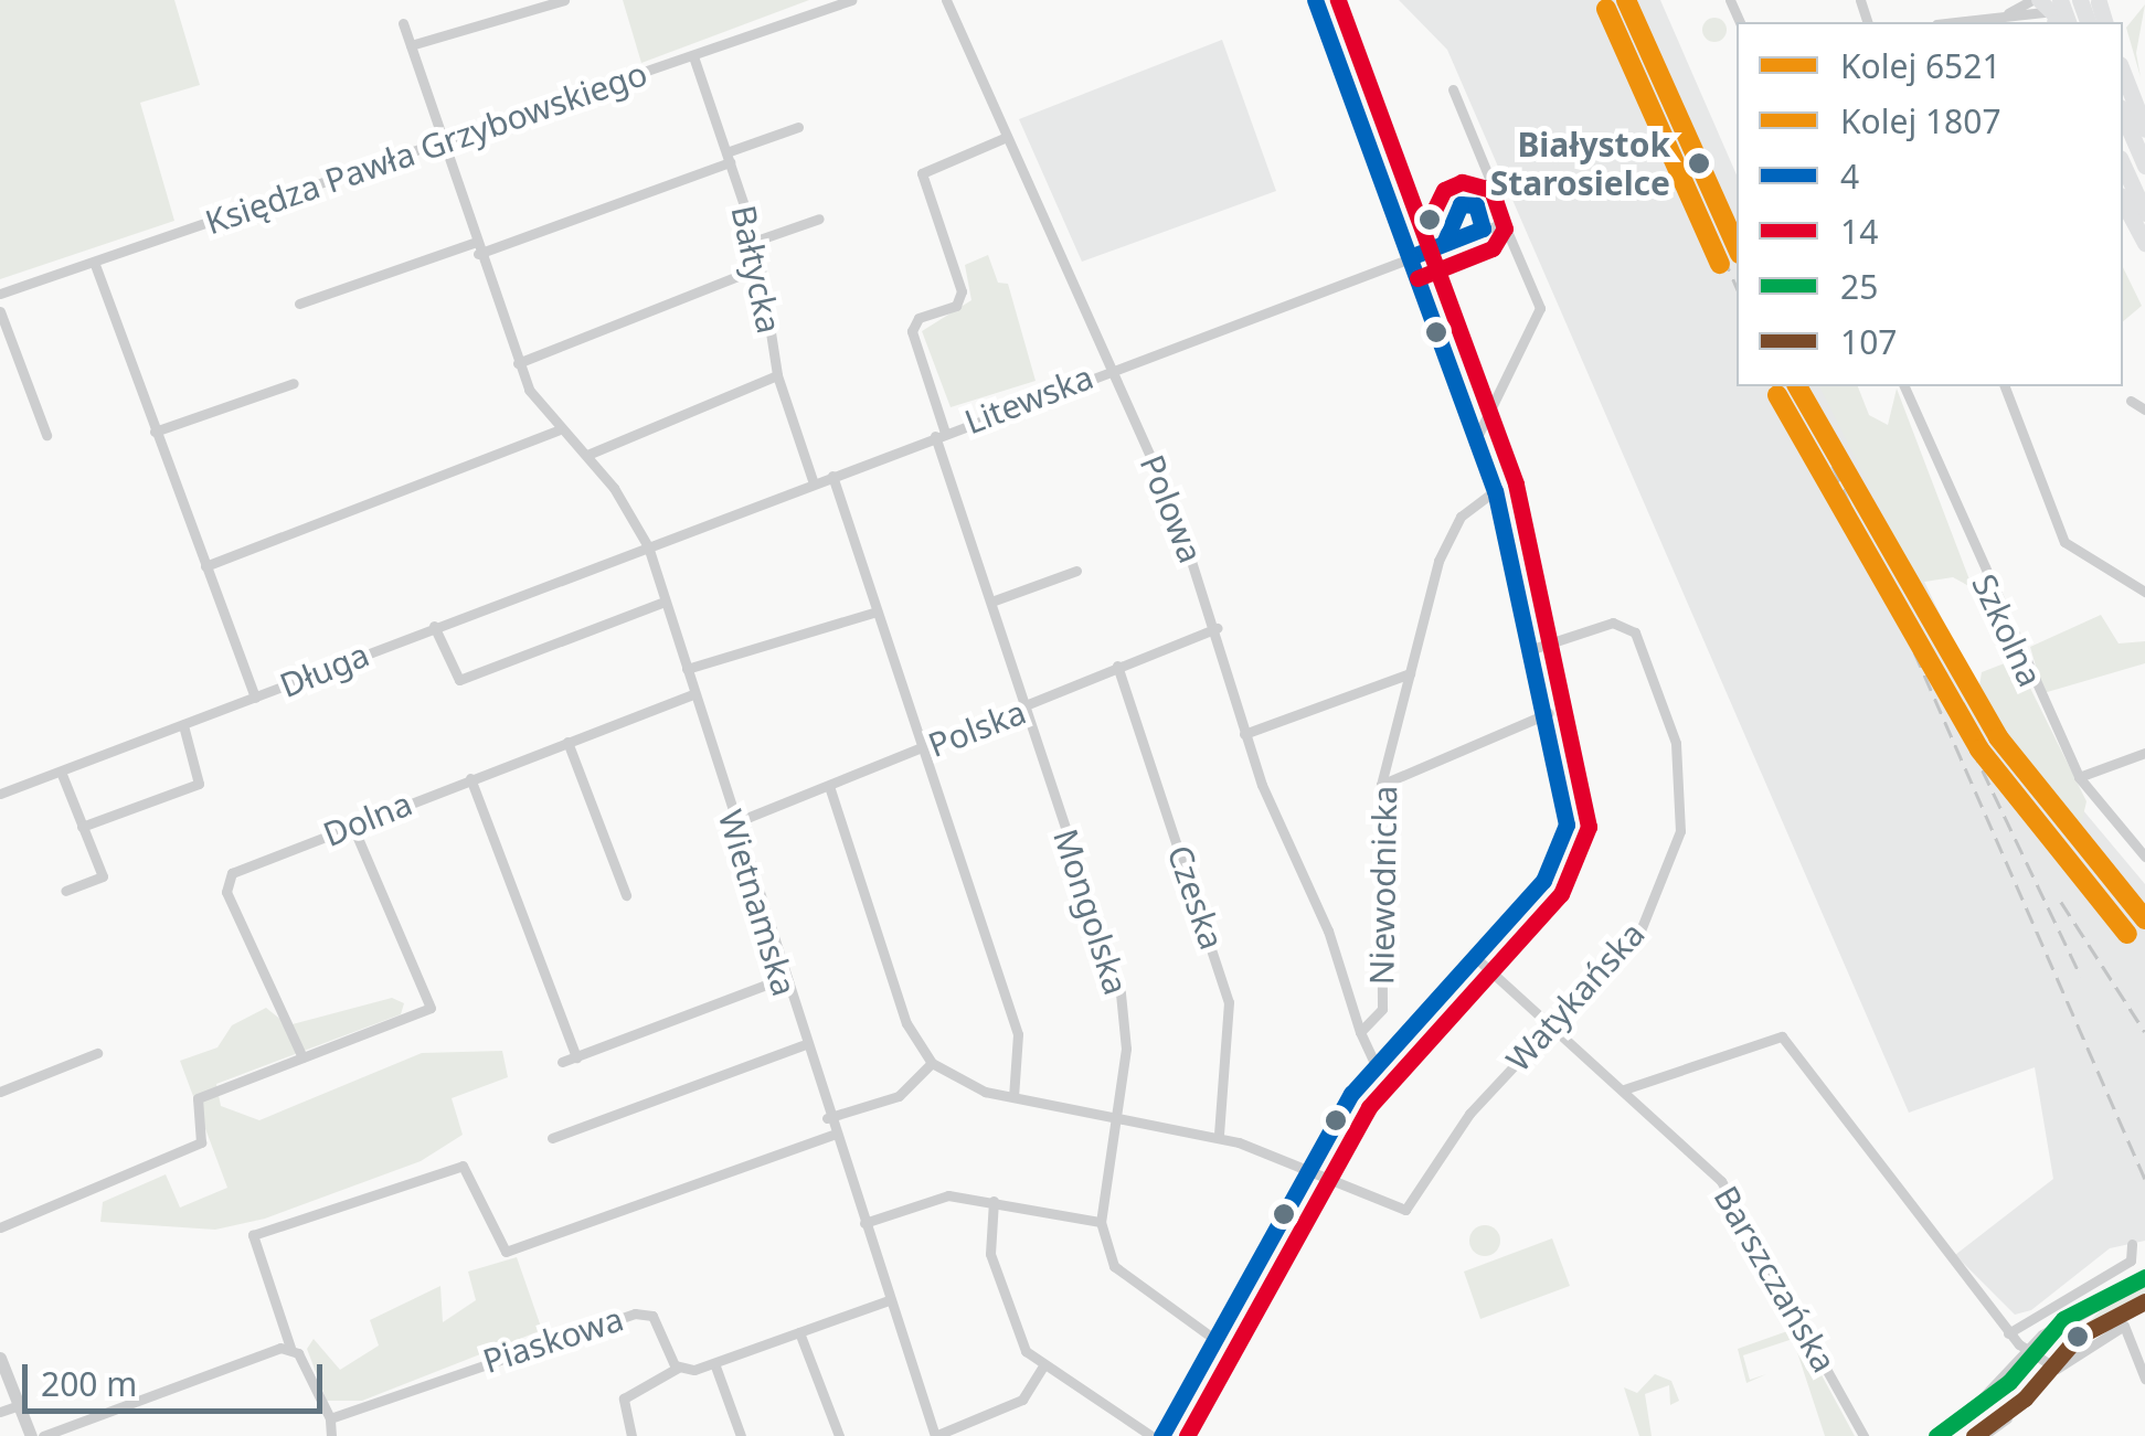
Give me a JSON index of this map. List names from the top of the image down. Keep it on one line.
{"streets":{"street":["Księdza Pawła Grzybowskiego","Bałtycka","Litewska","Polowa","Szkolna","Długa","Polska","Dolna","Niewodnicka","Czeska","Wietnamska","Mongolska","Watykańska","Barszczańska","Piaskowa"]},"crossings":[["Księdza Pawła Grzybowskiego","Bałtycka"],["Bałtycka","Litewska"],["Litewska","Polowa"],["Litewska","Długa"],["Litewska","Wietnamska"],["Litewska","Mongolska"],["Polowa","Polska"],["Polowa","Niewodnicka"],["Polowa","Mongolska"],["Długa","Wietnamska"],["Polska","Czeska"],["Polska","Wietnamska"],["Polska","Mongolska"],["Dolna","Wietnamska"],["Watykańska","Barszczańska"]],"places":["Białystok Starosielce"],"lines":["rail line 6521","transit line 4","transit line 14","rail line 1807","transit line 25","transit line 107"],"legend":["Kolej 6521","Kolej 1807","4","14","25","107"],"scale_bar":"200 m"}
